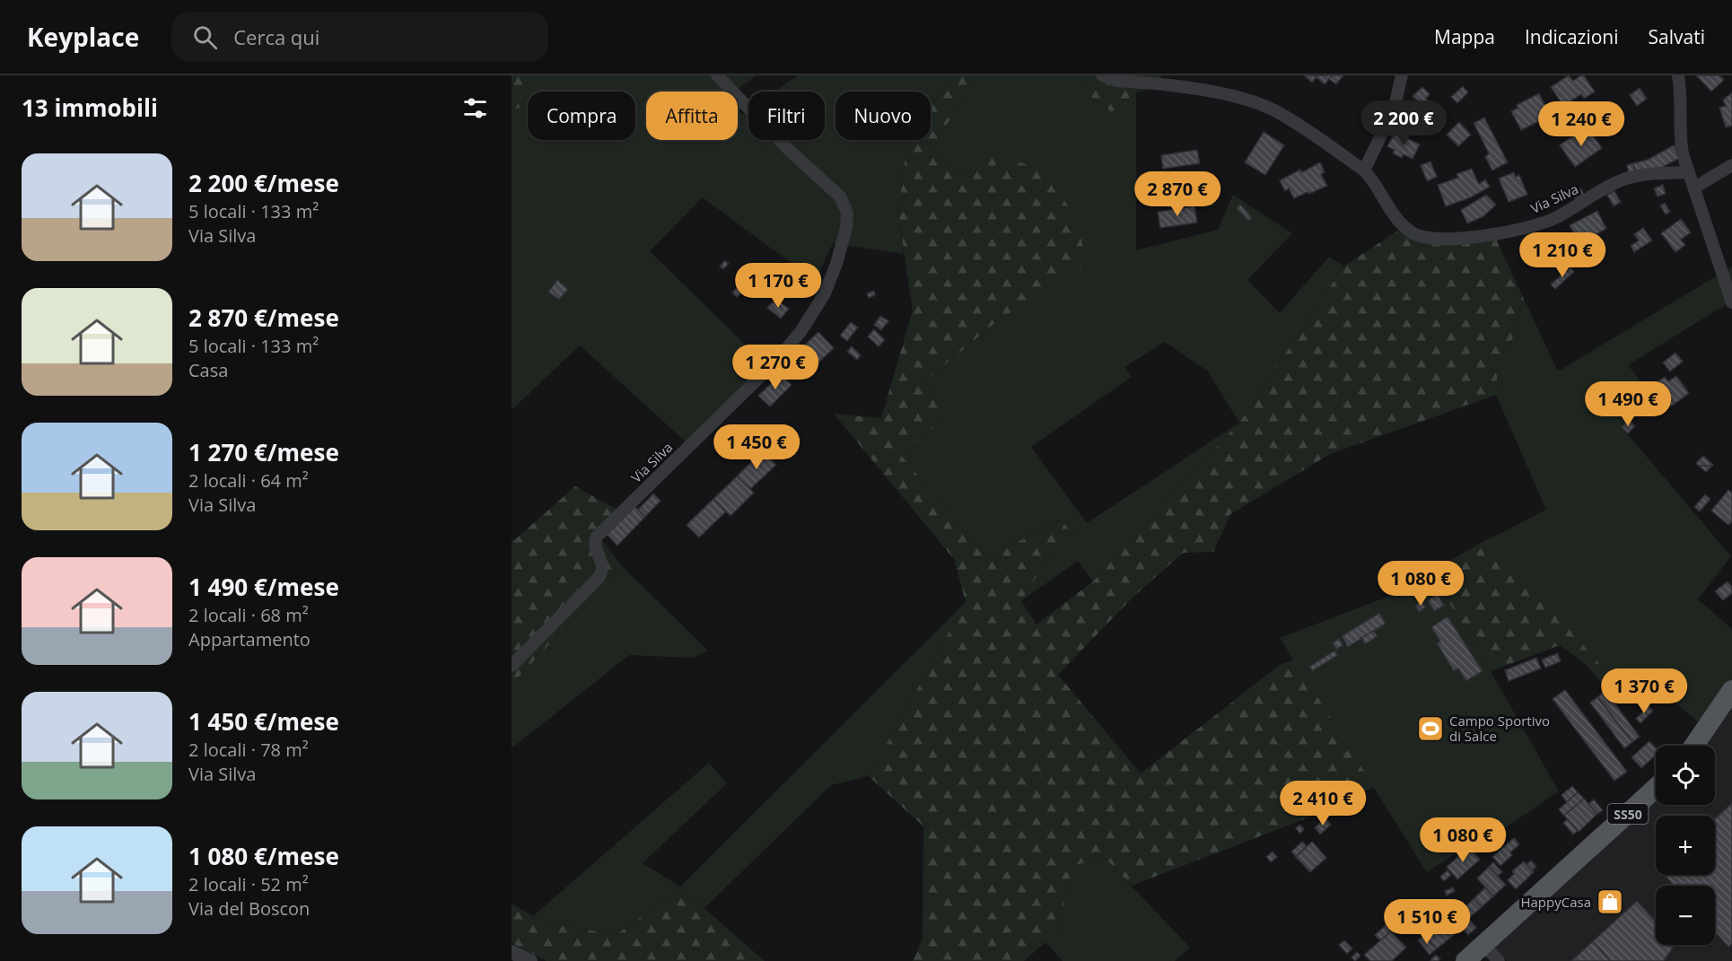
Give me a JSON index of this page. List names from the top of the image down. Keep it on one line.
{"streets":{"main road":["SS50"],"street":["Via Silva"]},"places":{"sports":["Campo Sportivo di Salce"],"shop":["HappyCasa"]},"page":{"header":"Keyplace","search":"Cerca qui","nav":["Mappa","Indicazioni","Salvati"],"heading":"13 immobili","chip":["Compra","Affitta","Filtri","Nuovo"],"price":["2 200 €","1 240 €","2 870 €","1 210 €","1 170 €","1 270 €","1 490 €","1 450 €","1 080 €","1 370 €","2 410 €","1 080 €","1 510 €"],"list":[{"name":"2 200 €/mese","note":"5 locali · 133 m² · Via Silva"},{"name":"2 870 €/mese","note":"5 locali · 133 m² · Casa"},{"name":"1 270 €/mese","note":"2 locali · 64 m² · Via Silva"},{"name":"1 490 €/mese","note":"2 locali · 68 m² · Appartamento"},{"name":"1 450 €/mese","note":"2 locali · 78 m² · Via Silva"},{"name":"1 080 €/mese","note":"2 locali · 52 m² · Via del Boscon"}],"map_buttons":["+","−"]}}
